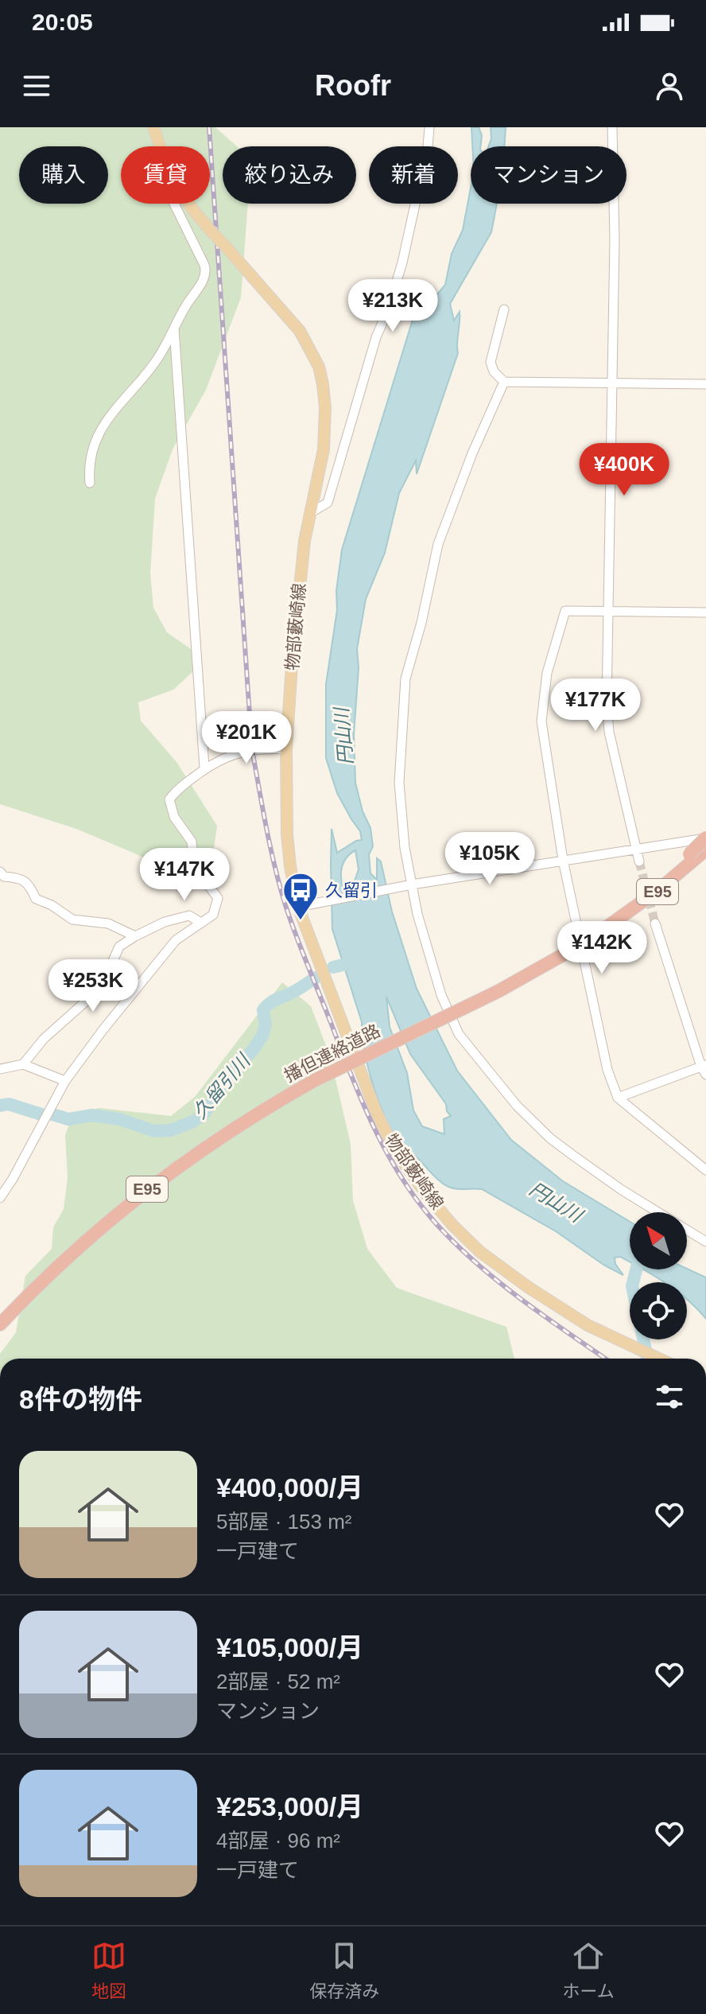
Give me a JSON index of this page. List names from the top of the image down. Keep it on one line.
{"streets":{"highway":["E95","播但連絡道路"],"main road":["物部藪崎線"]},"water":["円山川","久留引川"],"places":{"bus stop":["久留引"]},"north":"top left","page":{"status":"20:05","header":"Roofr","chip":["購入","賃貸","絞り込み","新着","マンション"],"price":["¥213K","¥400K","¥177K","¥201K","¥105K","¥147K","¥142K","¥253K"],"heading":"8件の物件","list":[{"name":"¥400,000/月","note":"5部屋 · 153 m² · 一戸建て"},{"name":"¥105,000/月","note":"2部屋 · 52 m² · マンション"},{"name":"¥253,000/月","note":"4部屋 · 96 m² · 一戸建て"}],"tabs":["地図","保存済み","ホーム"]}}
